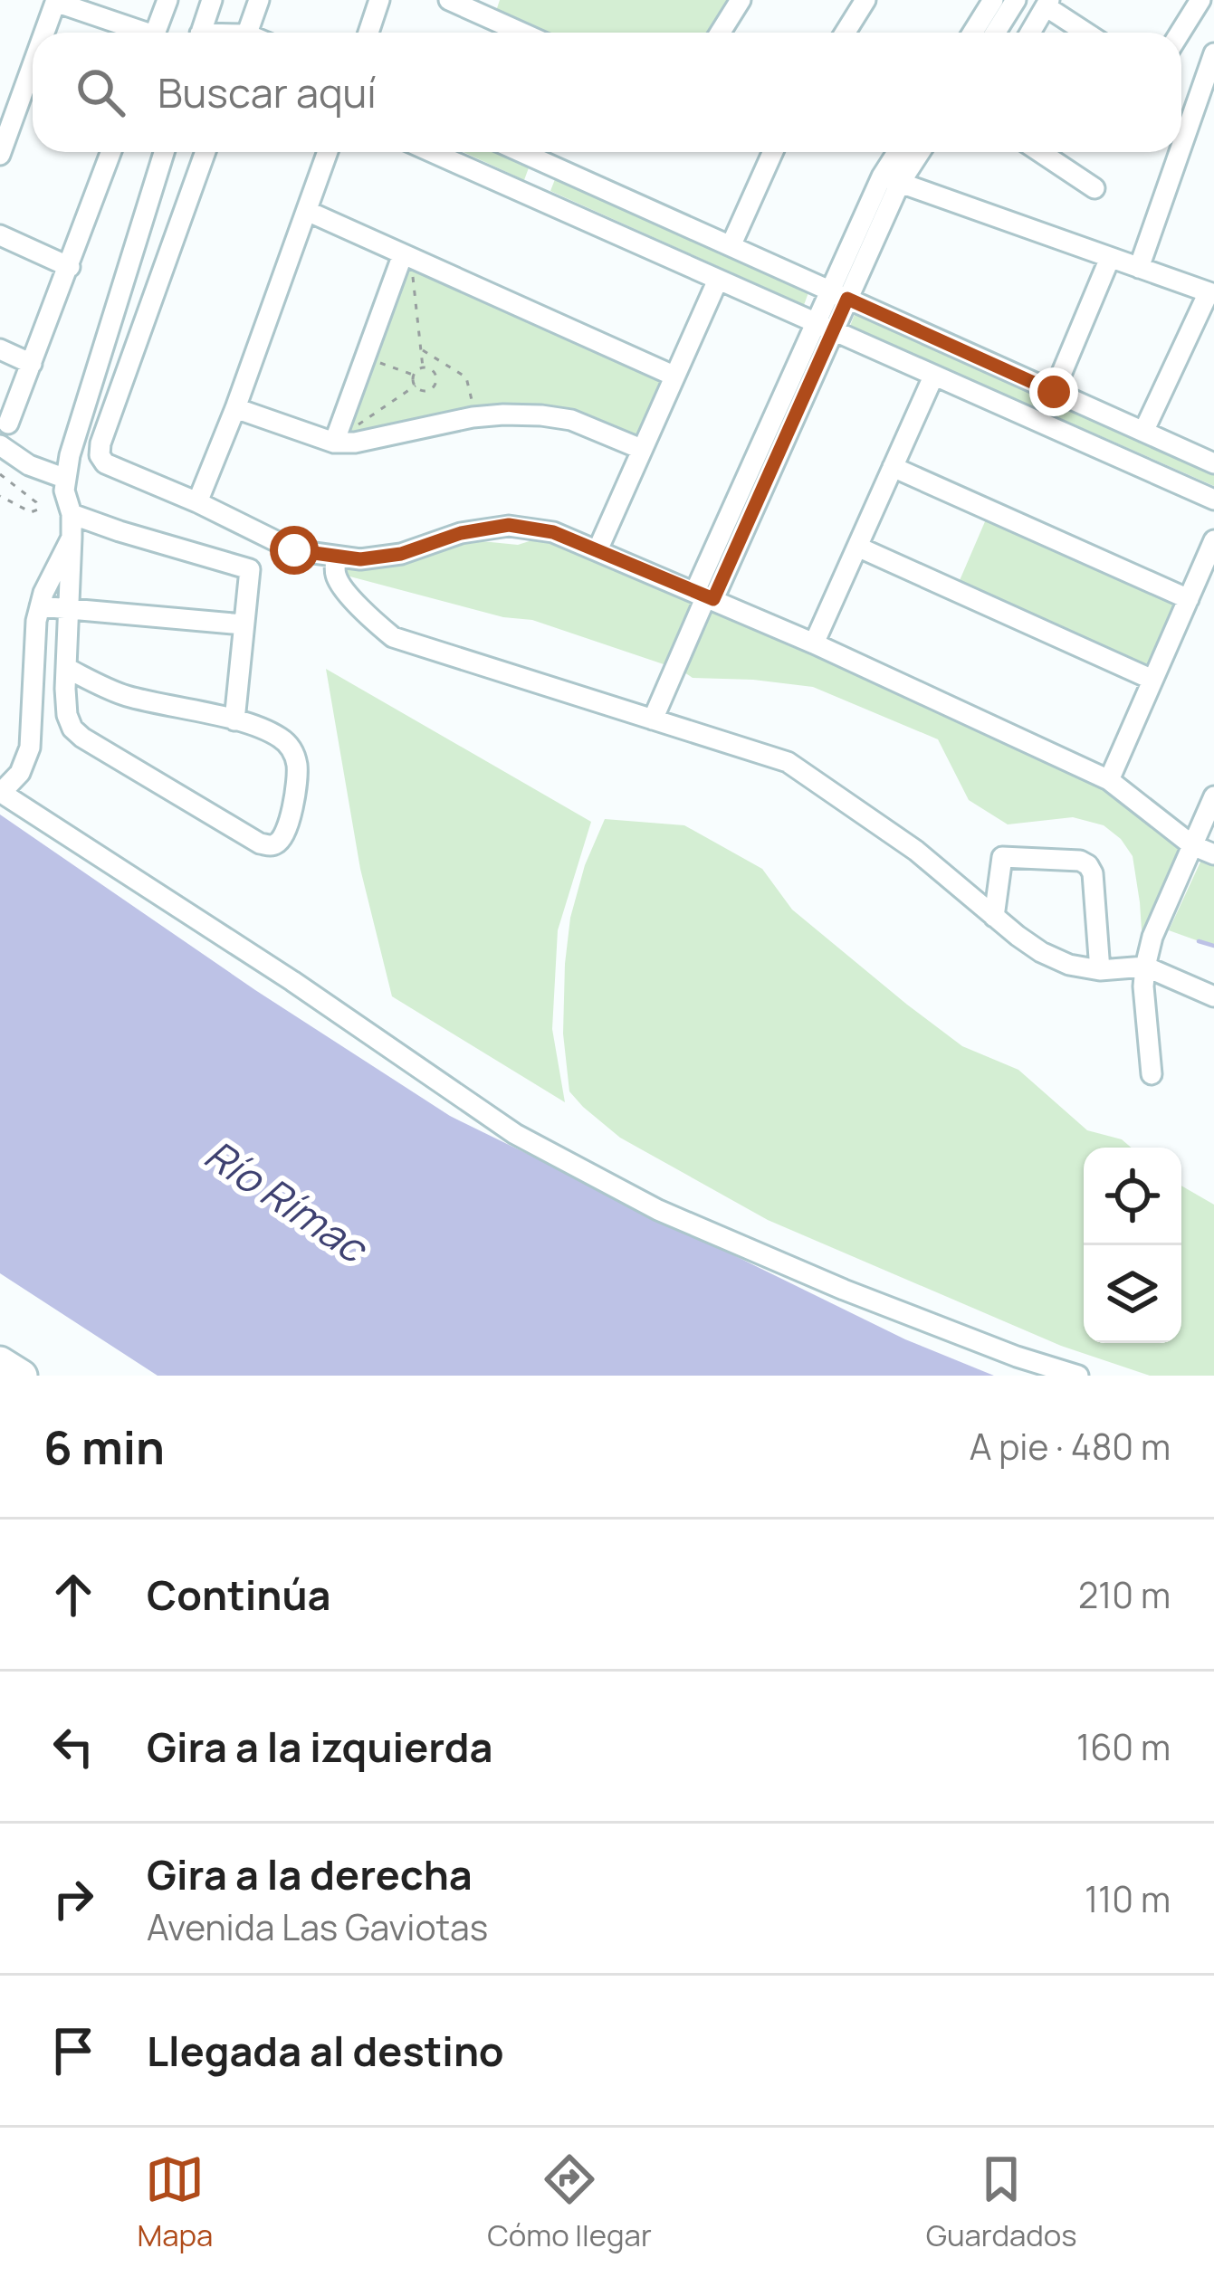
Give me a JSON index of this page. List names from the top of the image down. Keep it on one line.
{"water":["Río Rímac"],"page":{"search":"Buscar aquí","heading":["6 min","A pie · 480 m"],"list":[["Continúa","210 m"],["Gira a la izquierda","160 m"],["Gira a la derecha","Avenida Las Gaviotas","110 m"],"Llegada al destino"],"nav":["Mapa","Cómo llegar","Guardados"]}}
